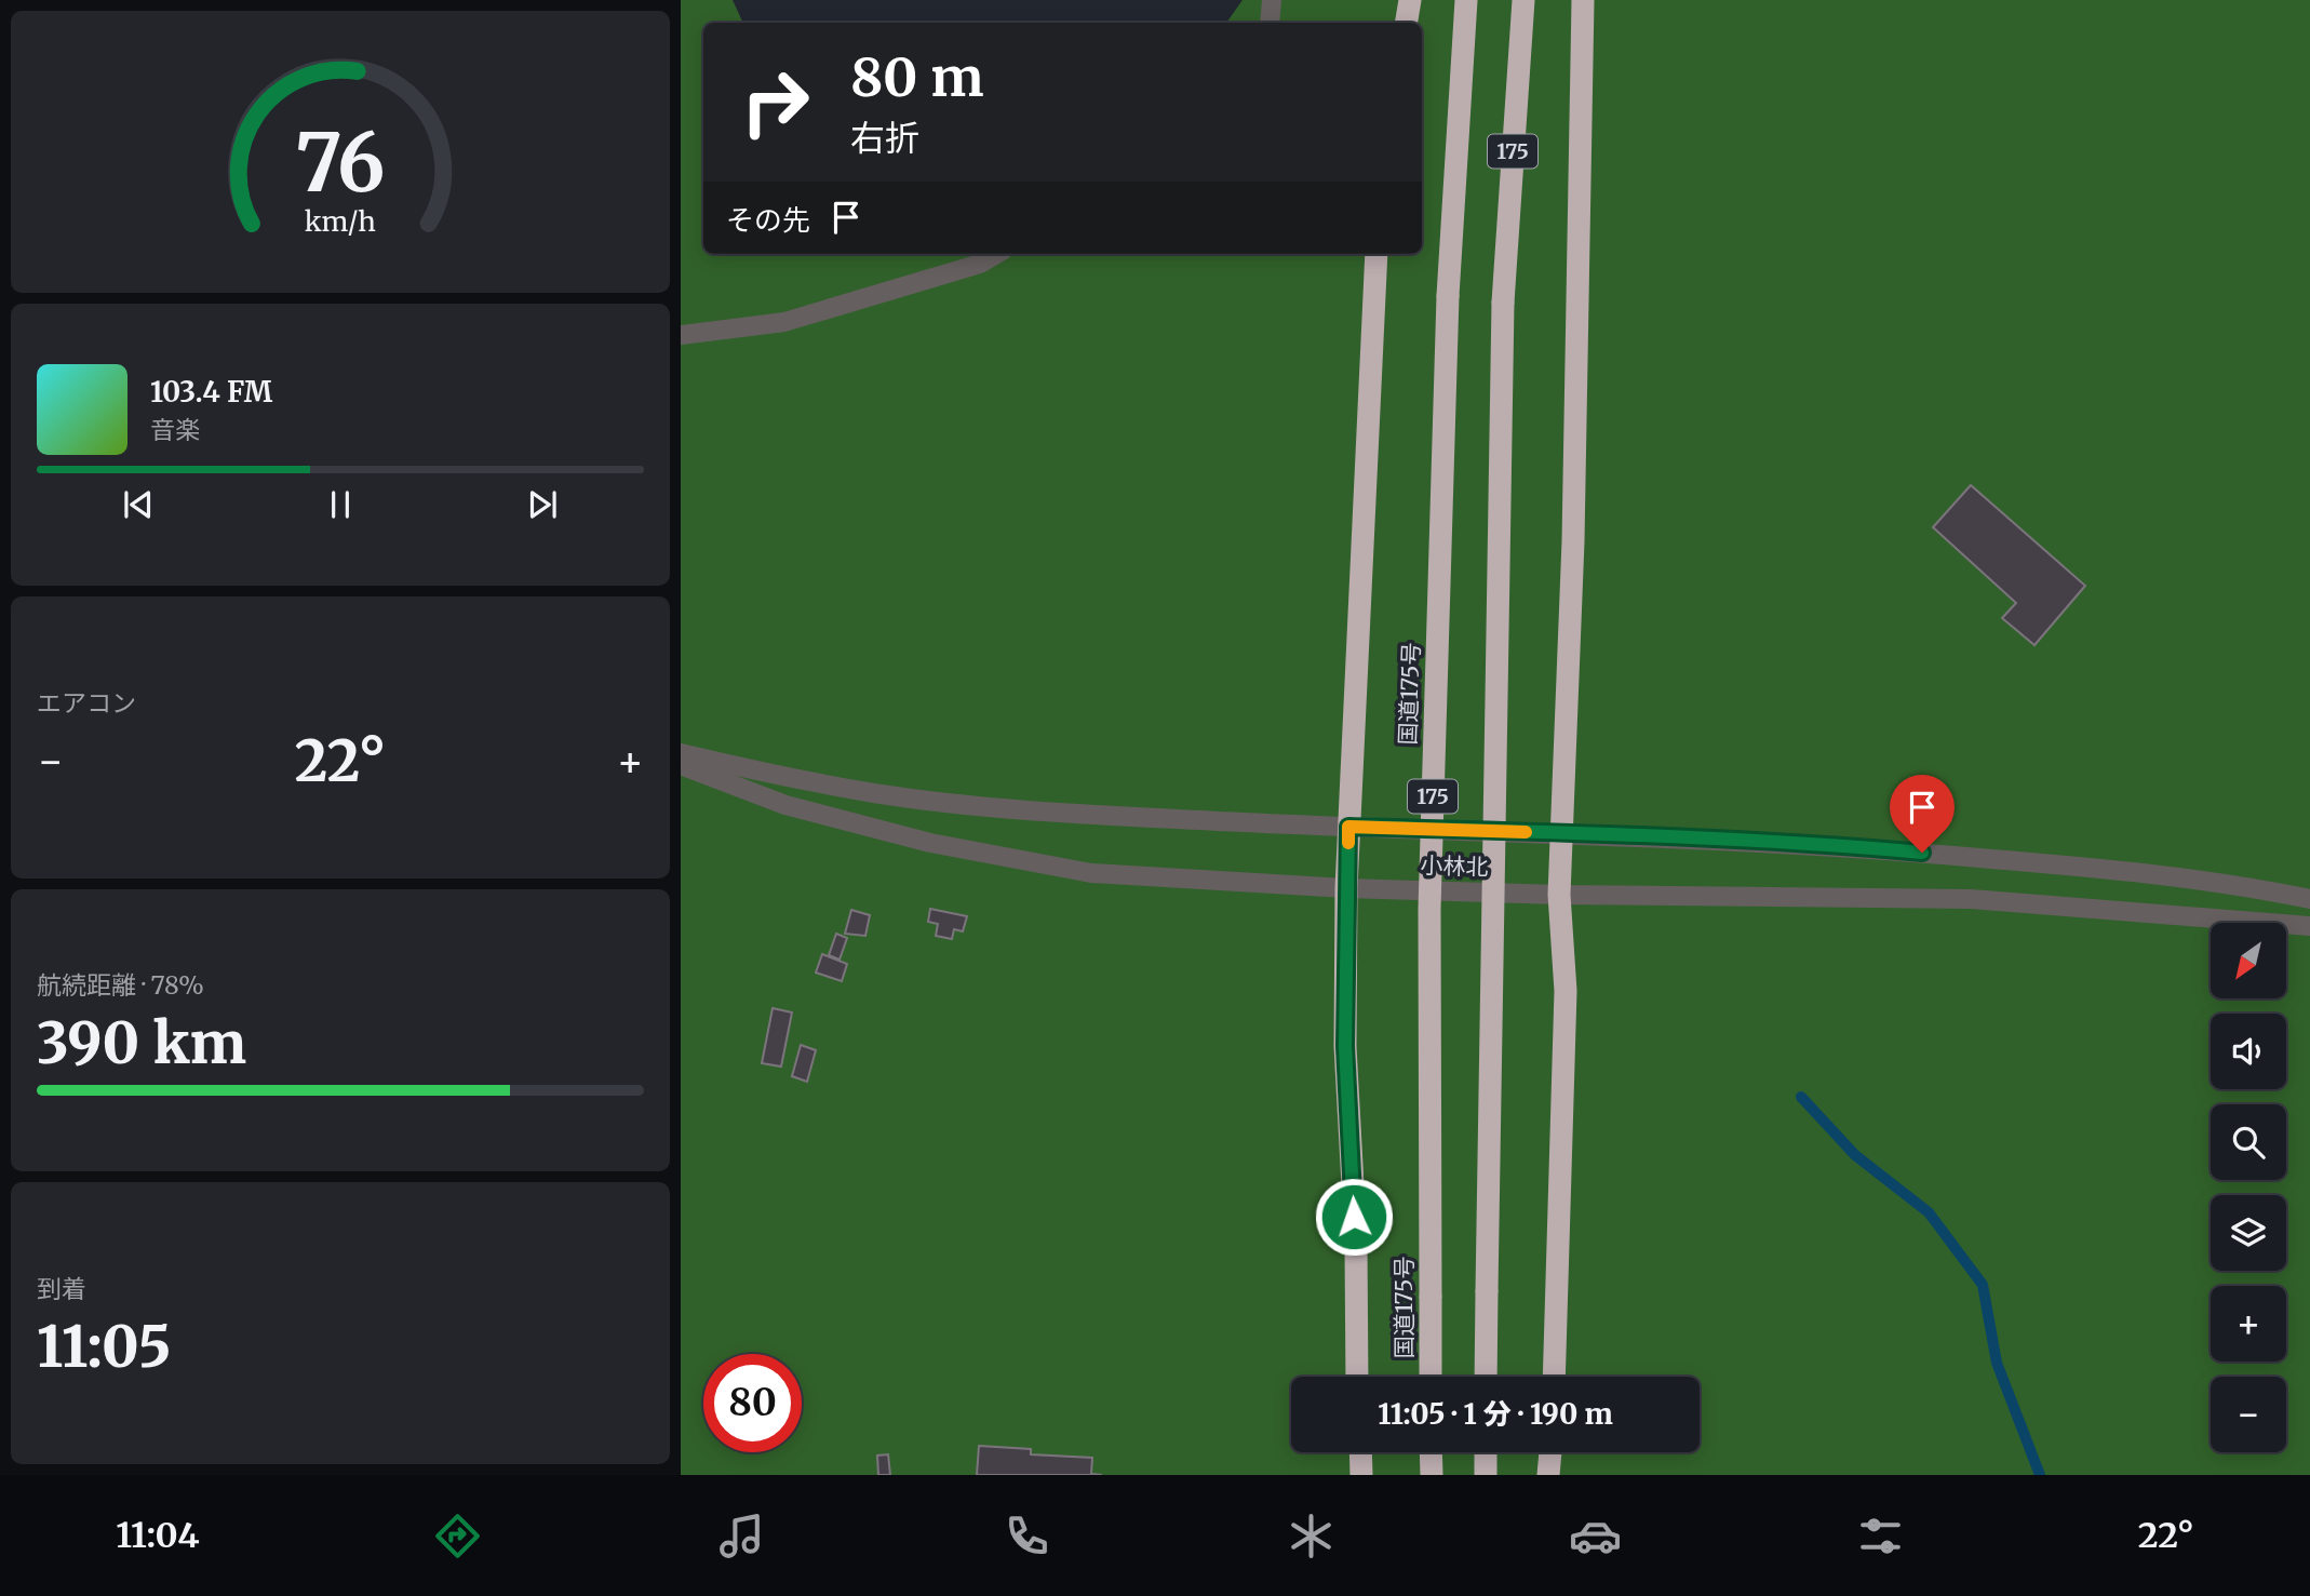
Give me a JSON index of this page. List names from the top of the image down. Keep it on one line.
{"streets":{"highway":["175","国道175号"],"street":["小林北"]},"north":"bottom left","page":{"turn":["80 m","右折"],"then":"その先","song":["103.4 FM","音楽"],"tile":["エアコン",["航続距離 · 78%","390 km"],["到着","11:05"]],"heat":["−","22°","+"],"map_buttons":["+","−"],"limit":"80","trip":"11:05 · 1 分 · 190 m","tabs":["11:04","22°"],"gauge":["76","km/h"]}}
